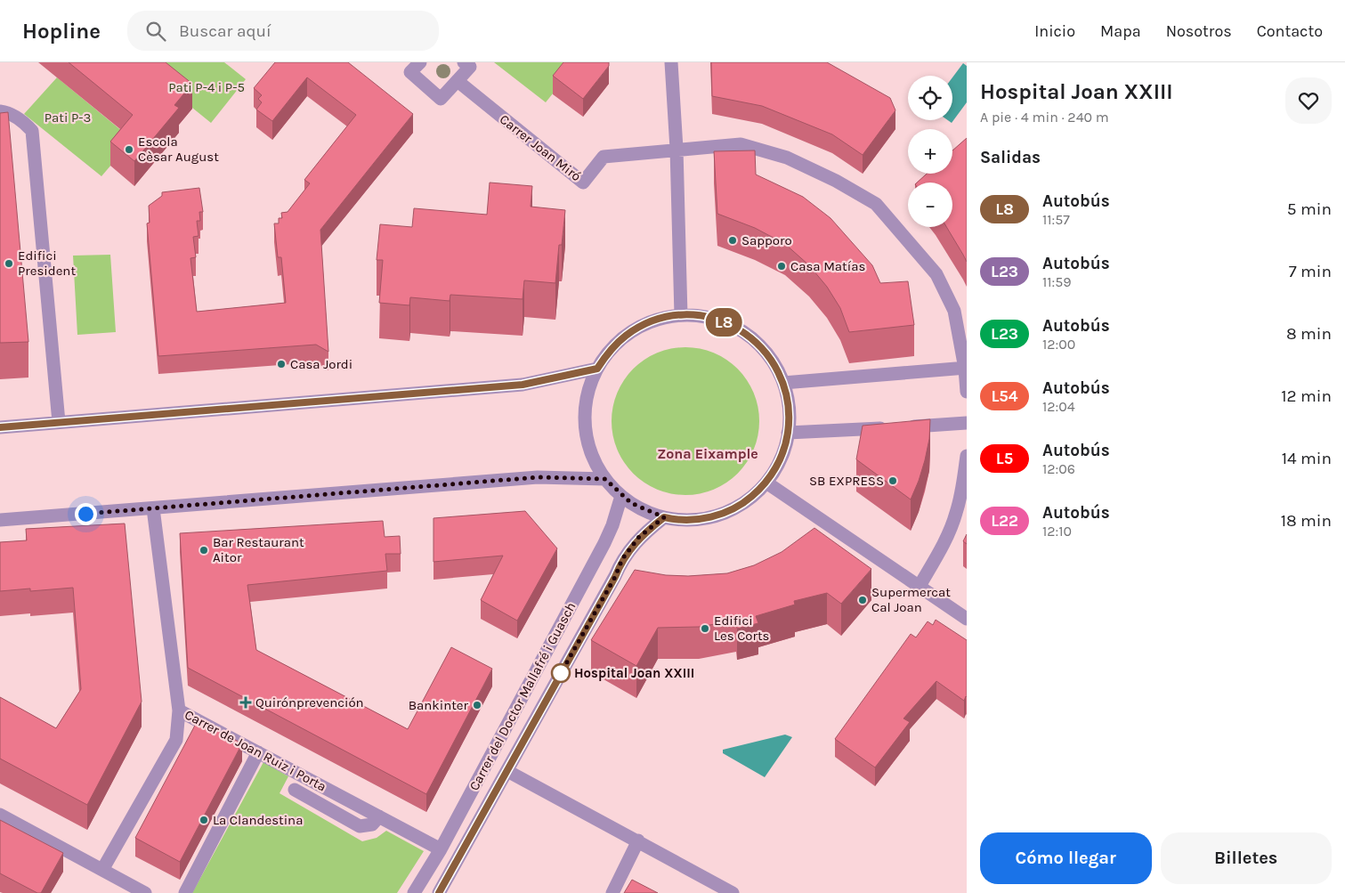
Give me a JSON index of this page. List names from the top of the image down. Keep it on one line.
{"streets":{"street":["Carrer Joan Miró","Carrer del Doctor Mallafré i Guasch","Carrer de Joan Ruiz i Porta"]},"crossings":[["Carrer del Doctor Mallafré i Guasch","Carrer de Joan Ruiz i Porta"]],"districts":["Zona Eixample"],"parks":["Pati P-4 i P-5","Pati P-3"],"places":{"other":["Escola Cèsar August","Sapporo","Edifici President","Casa Matías","Casa Jordi","SB EXPRESS","Bar Restaurant Aitor","Supermercat Cal Joan","Edifici Les Corts","Hospital Joan XXIII","Bankinter","La Clandestina"],"health":["Quirónprevención"]},"lines":["bus line L8"],"page":{"header":"Hopline","search":"Buscar aquí","nav":["Inicio","Mapa","Nosotros","Contacto"],"on_map":"L8","heading":[["Hospital Joan XXIII","A pie · 4 min · 240 m"],"Salidas"],"map_buttons":["+","−"],"list":[{"mark":"L8","name":"Autobús","note":"11:57","value":"5 min"},{"mark":"L23","name":"Autobús","note":"11:59","value":"7 min"},{"mark":"L23","name":"Autobús","note":"12:00","value":"8 min"},{"mark":"L54","name":"Autobús","note":"12:04","value":"12 min"},{"mark":"L5","name":"Autobús","note":"12:06","value":"14 min"},{"mark":"L22","name":"Autobús","note":"12:10","value":"18 min"}],"buttons":["Cómo llegar","Billetes"]}}
